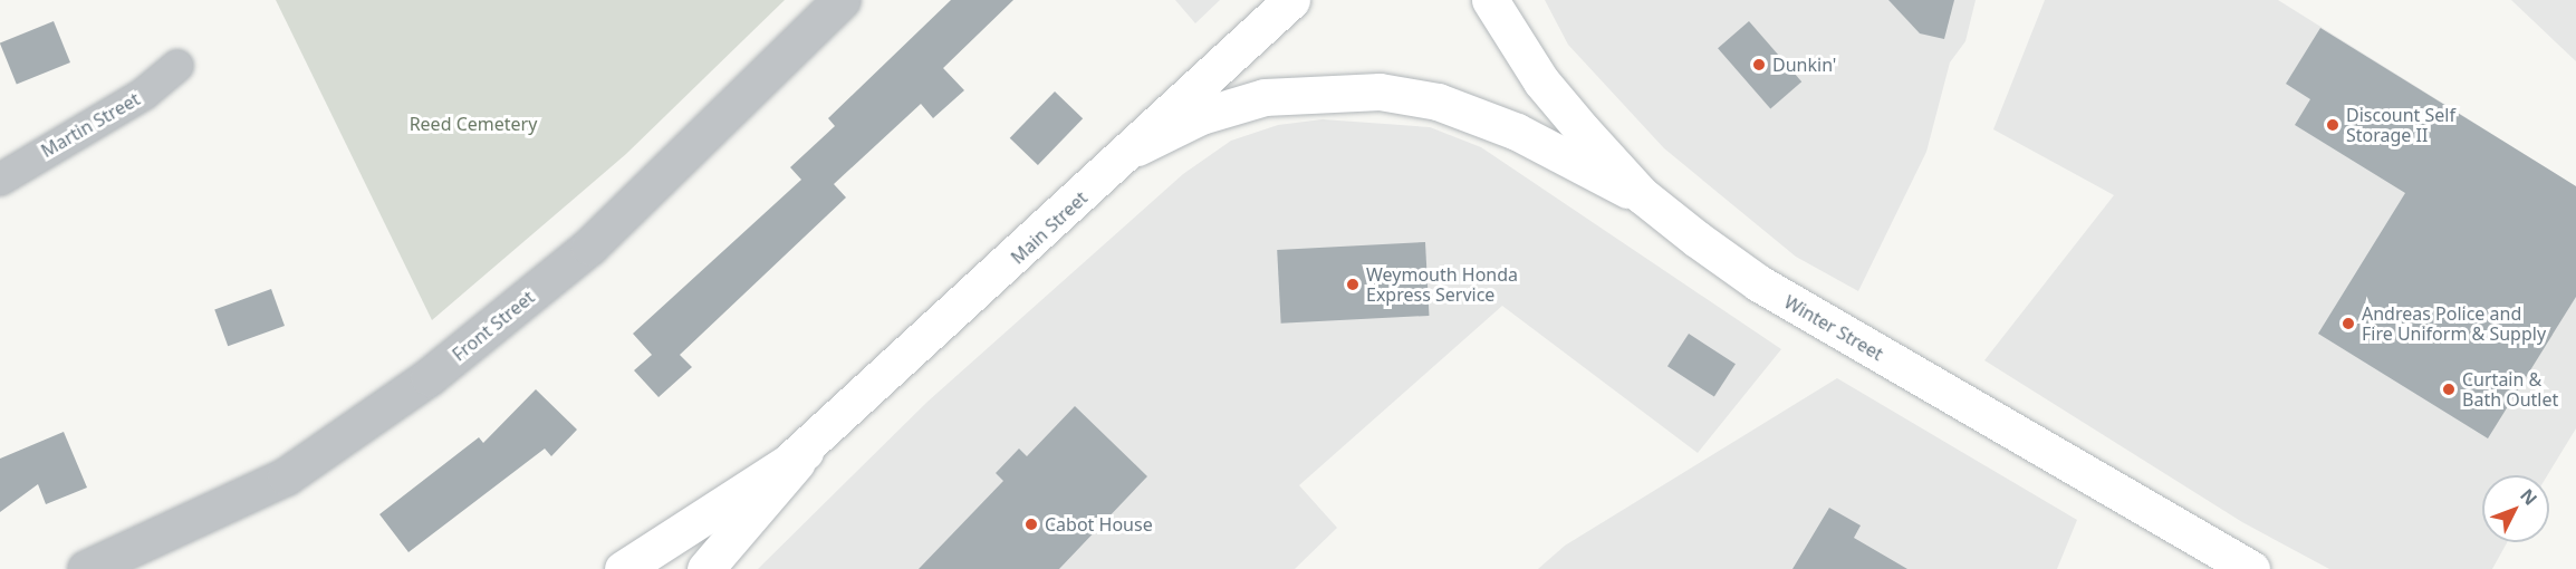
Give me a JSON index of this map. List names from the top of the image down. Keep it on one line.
{"streets":{"main road":["Main Street","Winter Street"],"street":["Martin Street","Front Street"]},"parks":["Reed Cemetery"],"places":["Dunkin'","Discount Self Storage II","Weymouth Honda Express Service","Andreas Police and Fire Uniform & Supply","Curtain & Bath Outlet","Cabot House"],"north":"top right"}
